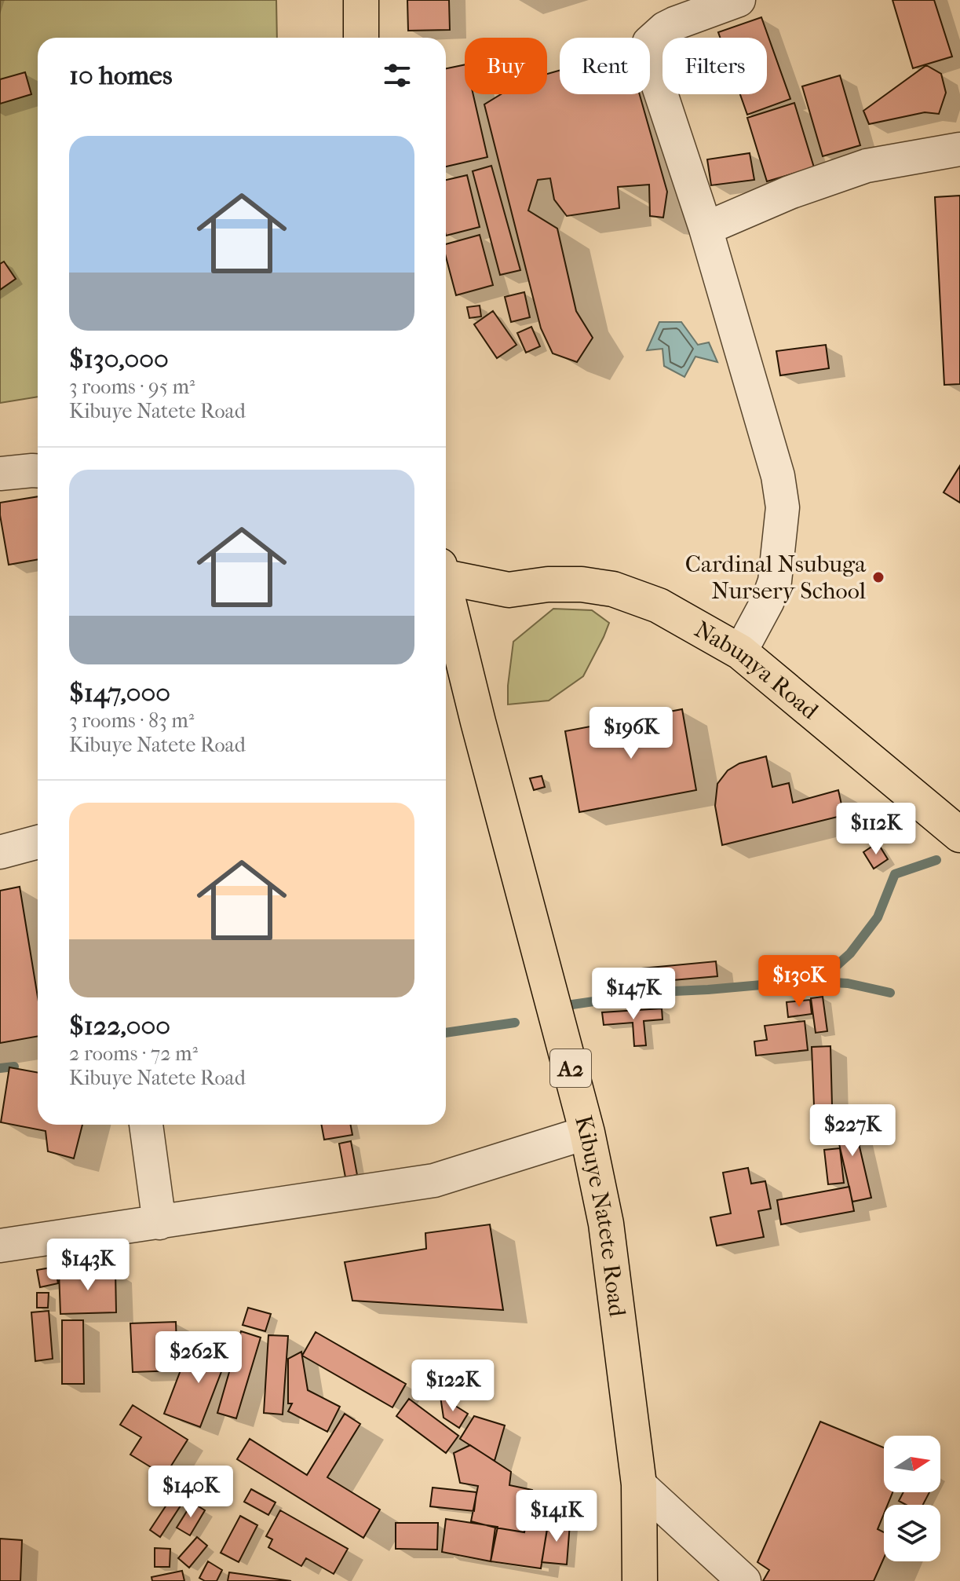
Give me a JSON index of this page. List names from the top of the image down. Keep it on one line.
{"streets":{"main road":["Nabunya Road","A2","Kibuye Natete Road"]},"places":["Cardinal Nsubuga Nursery School"],"north":"right","page":{"chip":["Buy","Rent","Filters"],"heading":"10 homes","list":[{"name":"$130,000","note":"3 rooms · 95 m² · Kibuye Natete Road"},{"name":"$147,000","note":"3 rooms · 83 m² · Kibuye Natete Road"},{"name":"$122,000","note":"2 rooms · 72 m² · Kibuye Natete Road"}],"price":["$196K","$112K","$130K","$147K","$227K","$143K","$262K","$122K","$140K","$141K"]}}
